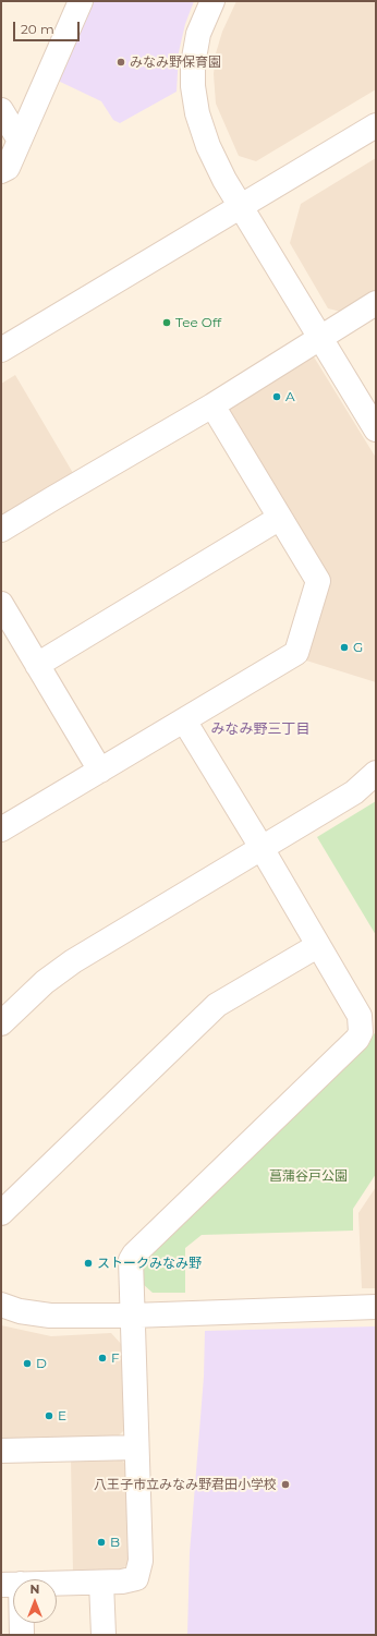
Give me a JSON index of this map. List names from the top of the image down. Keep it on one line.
{"districts":["みなみ野三丁目"],"parks":["菖蒲谷戸公園"],"places":["みなみ野保育園","Tee Off","A","G","ストークみなみ野","F","D","E","八王子市立みなみ野君田小学校","B"],"scale_bar":"20 m","north":"top"}
